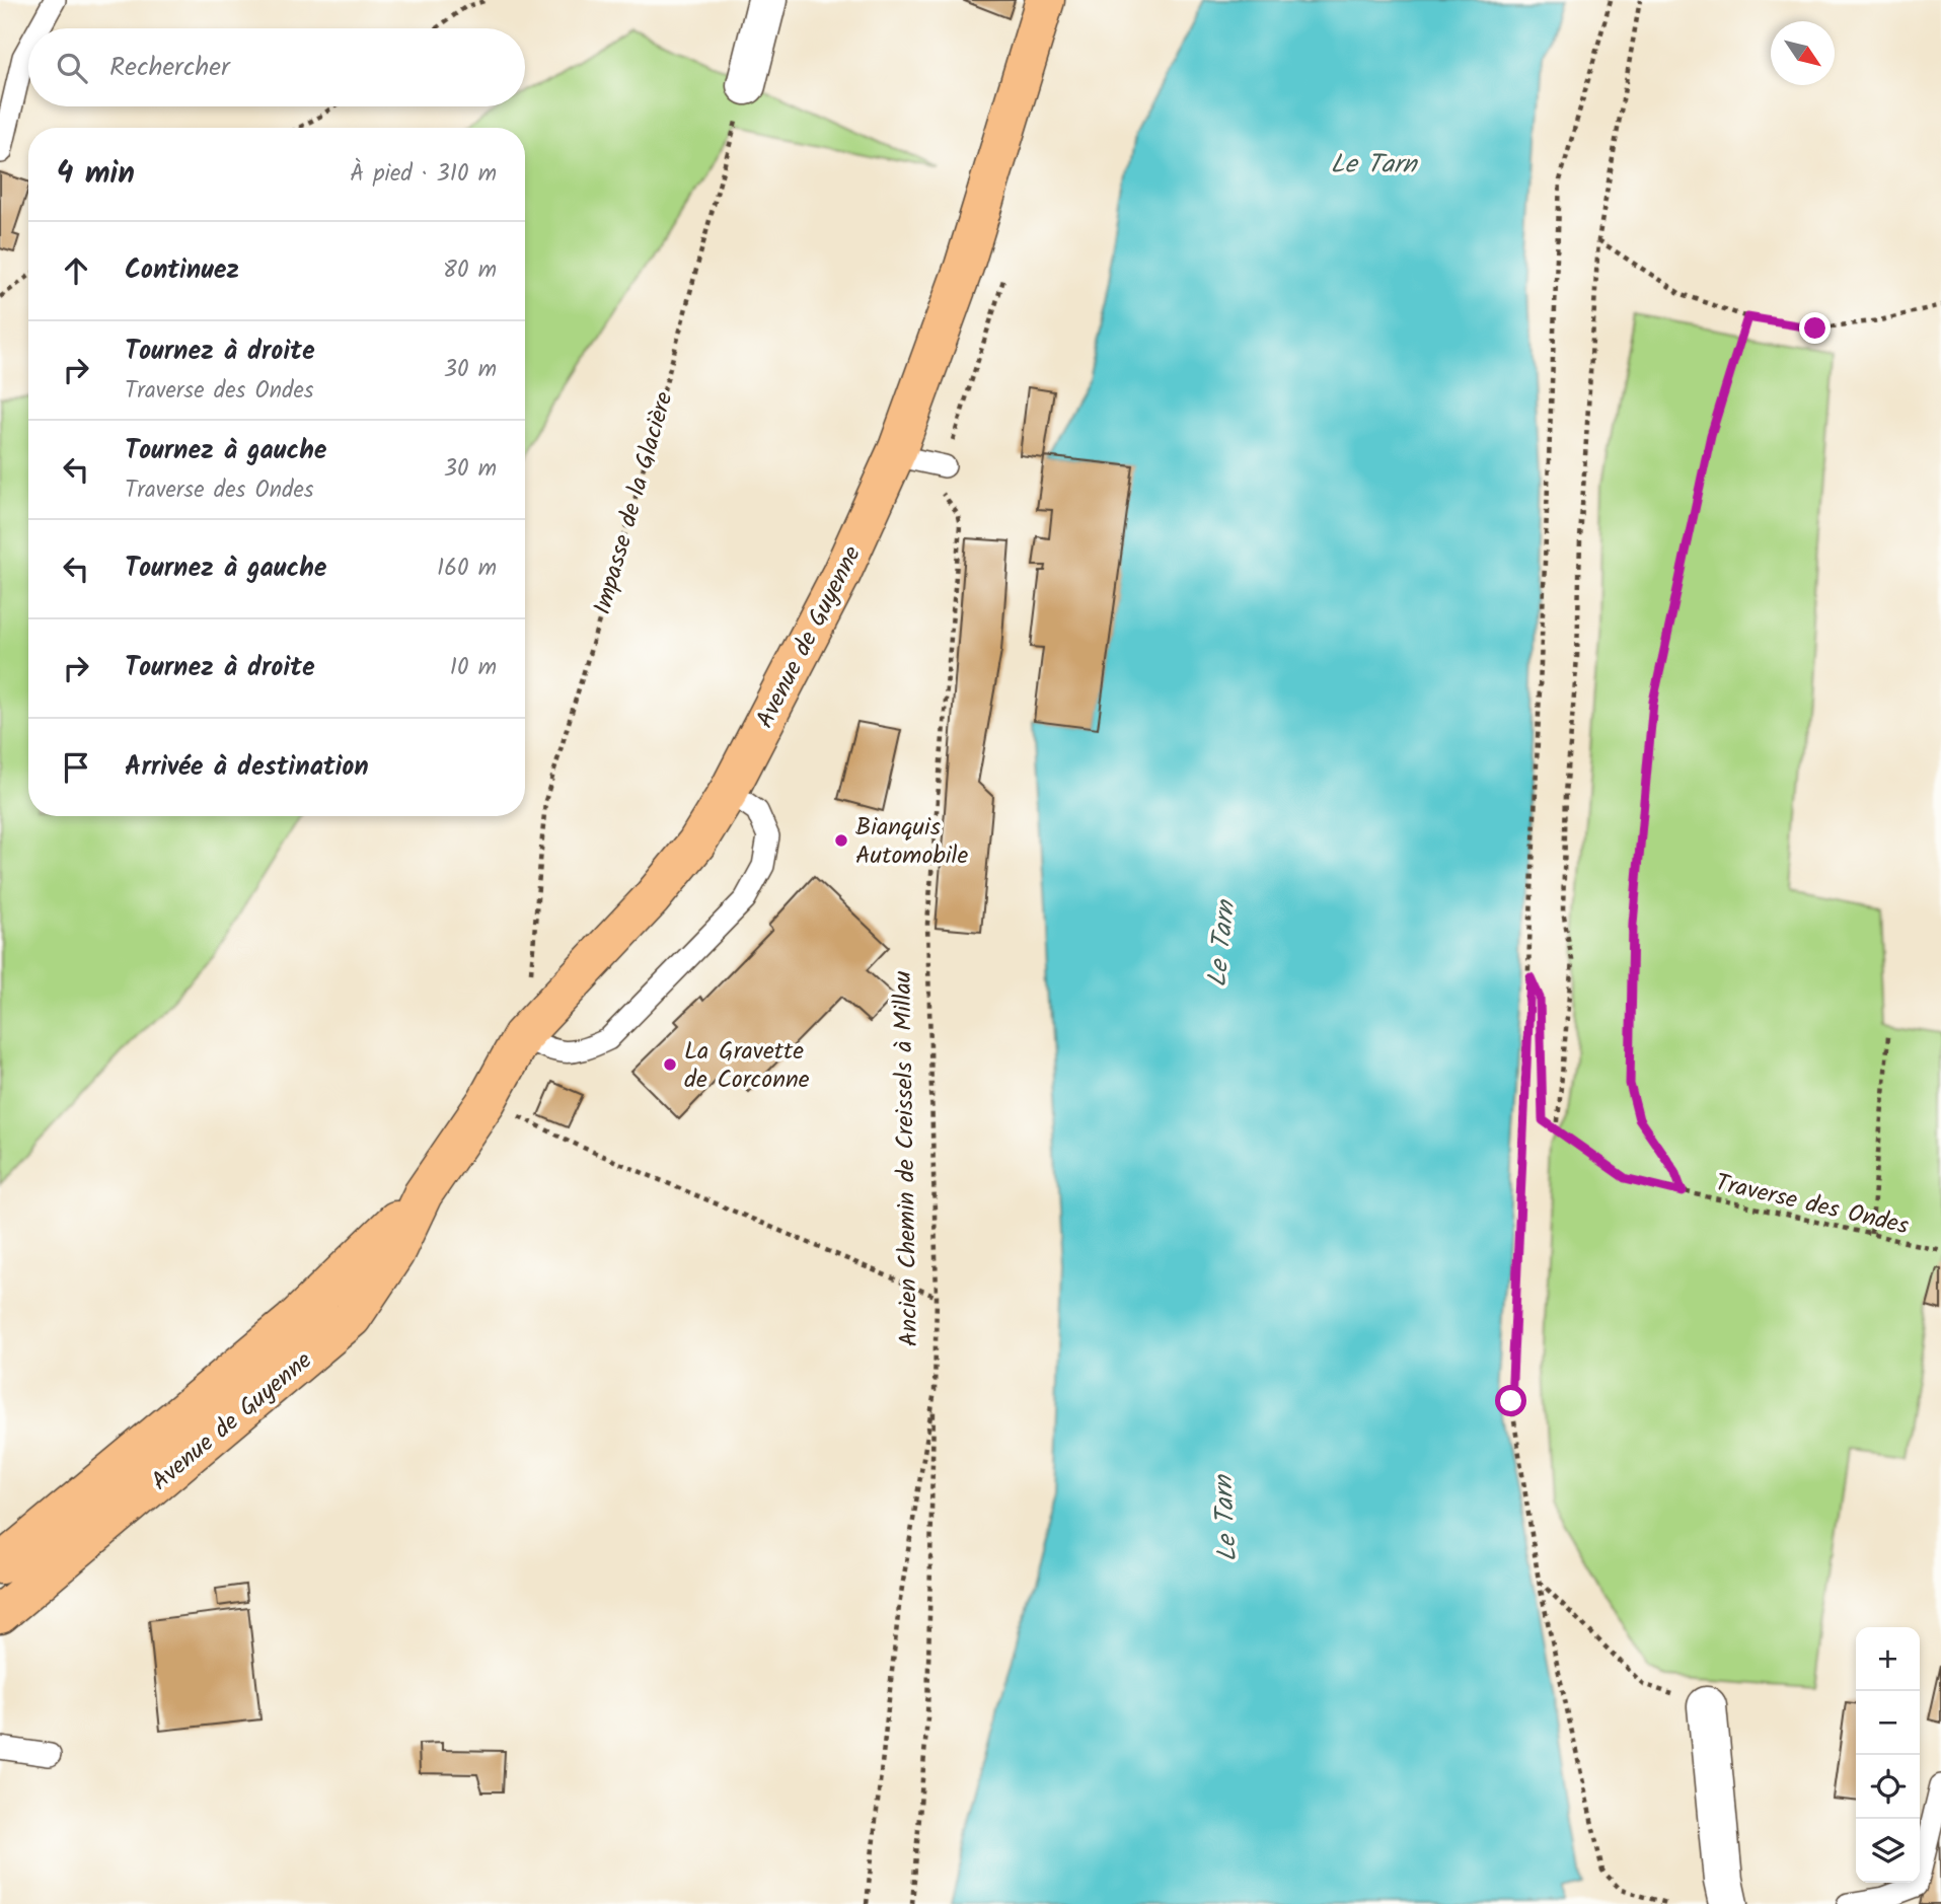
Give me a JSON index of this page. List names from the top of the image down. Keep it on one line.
{"streets":{"main road":["Avenue de Guyenne"],"path":["Impasse de la Glacière","Ancien Chemin de Creissels à Millau","Traverse des Ondes"]},"crossings":[["Impasse de la Glacière","Avenue de Guyenne"]],"water":["Le Tarn"],"places":["Bianquis Automobile","La Gravette de Corconne"],"north":"bottom right","page":{"search":"Rechercher","heading":["4 min","À pied · 310 m"],"list":[["Continuez","80 m"],["Tournez à droite","Traverse des Ondes","30 m"],["Tournez à gauche","Traverse des Ondes","30 m"],["Tournez à gauche","160 m"],["Tournez à droite","10 m"],"Arrivée à destination"],"map_buttons":["+","−"]}}
